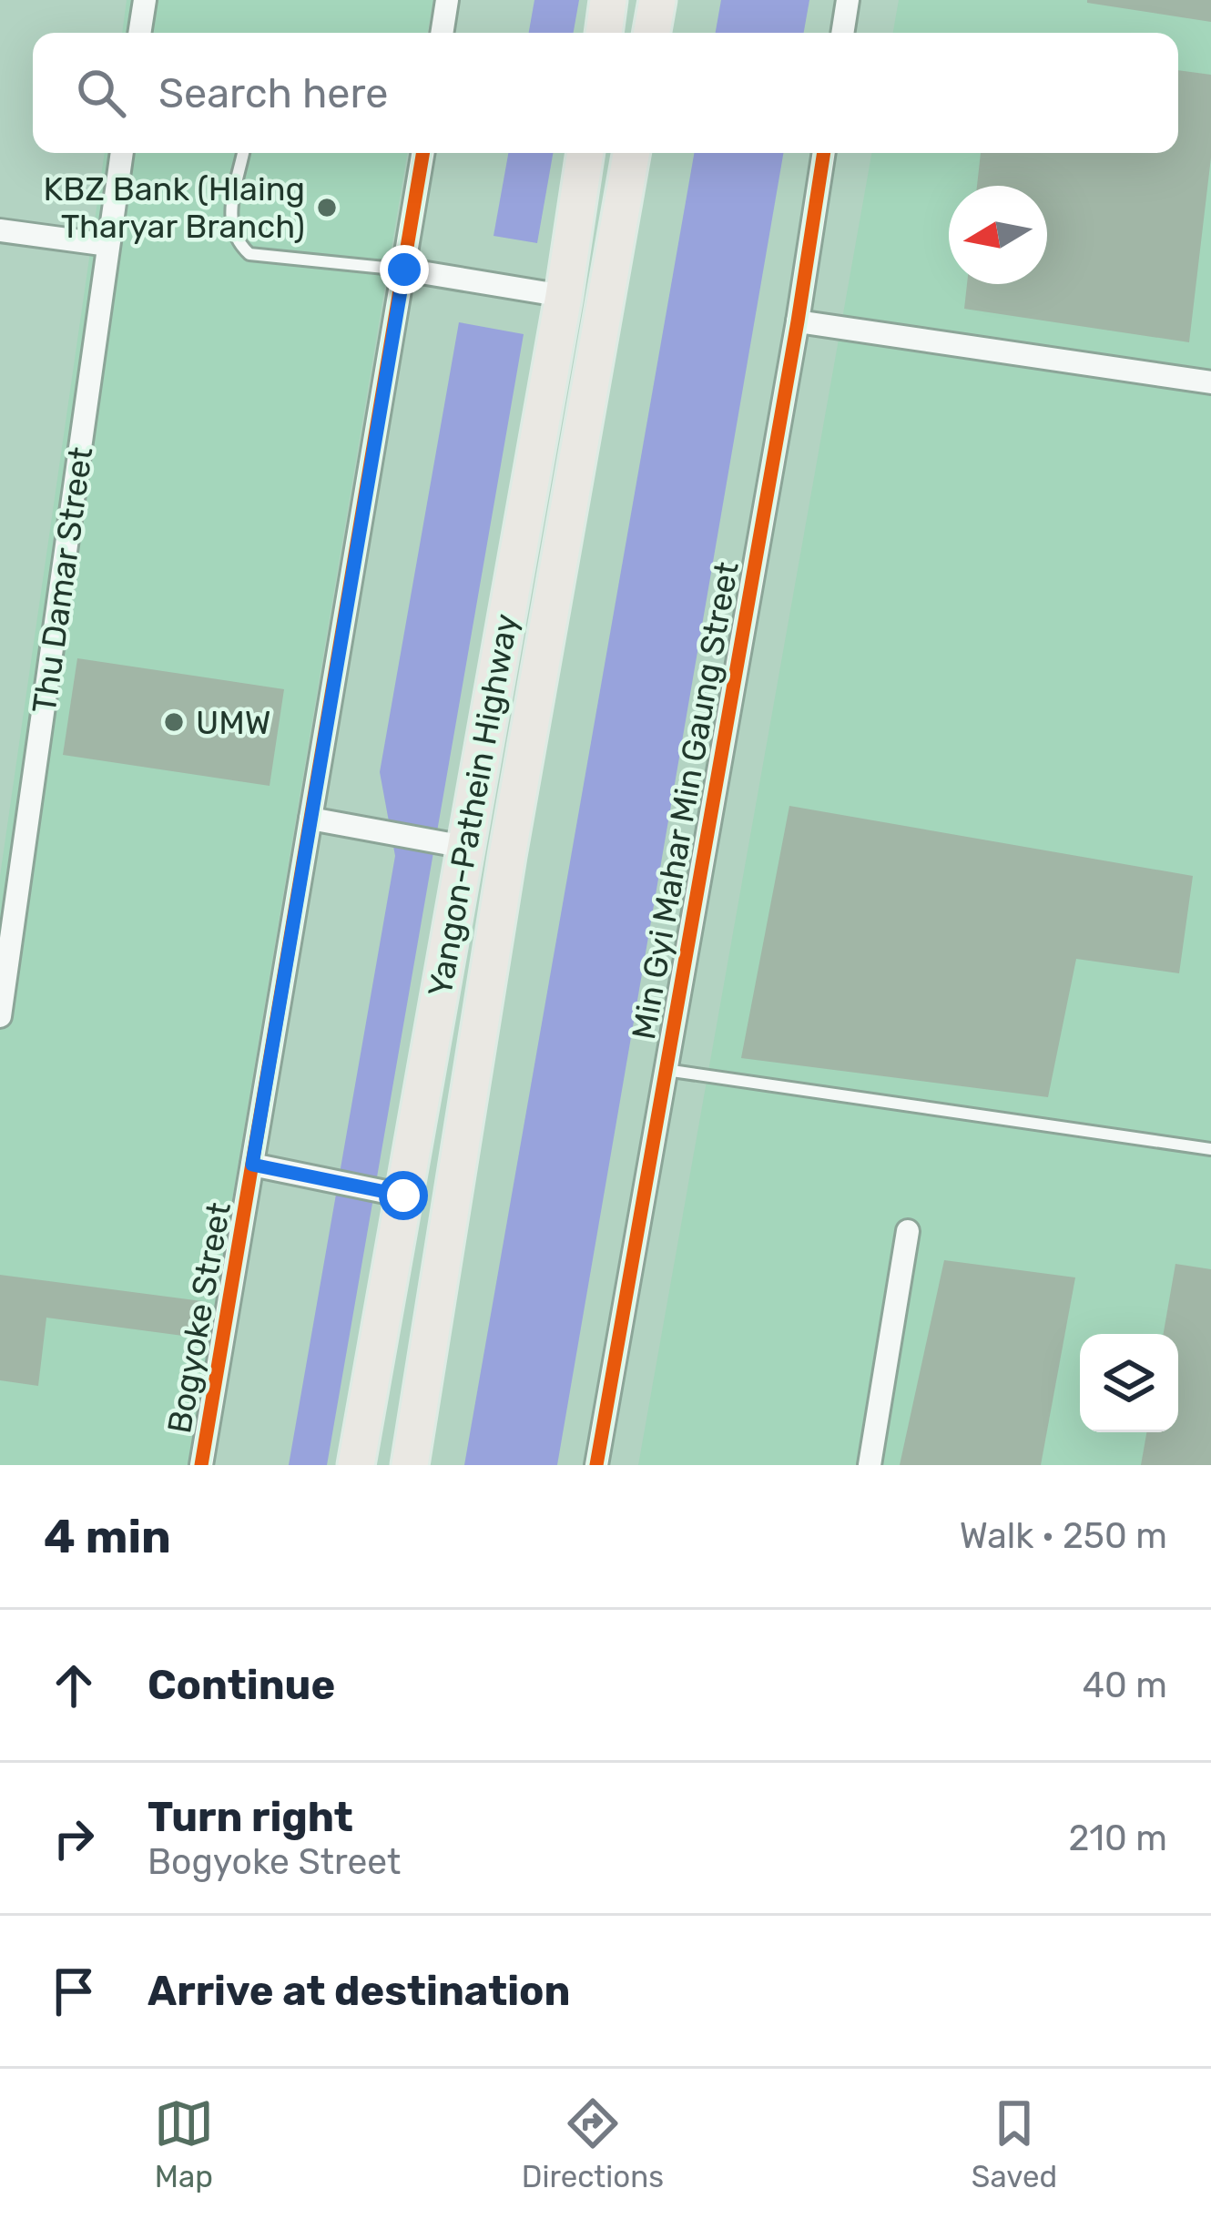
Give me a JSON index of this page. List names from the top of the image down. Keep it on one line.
{"streets":{"main road":["Yangon-Pathein Highway"],"street":["Thu Damar Street","Min Gyi Mahar Min Gaung Street","Bogyoke Street"]},"places":["KBZ Bank (Hlaing Tharyar Branch)","UMW"],"north":"left","page":{"search":"Search here","heading":["4 min","Walk · 250 m"],"list":[["Continue","40 m"],["Turn right","Bogyoke Street","210 m"],"Arrive at destination"],"nav":["Map","Directions","Saved"]}}
